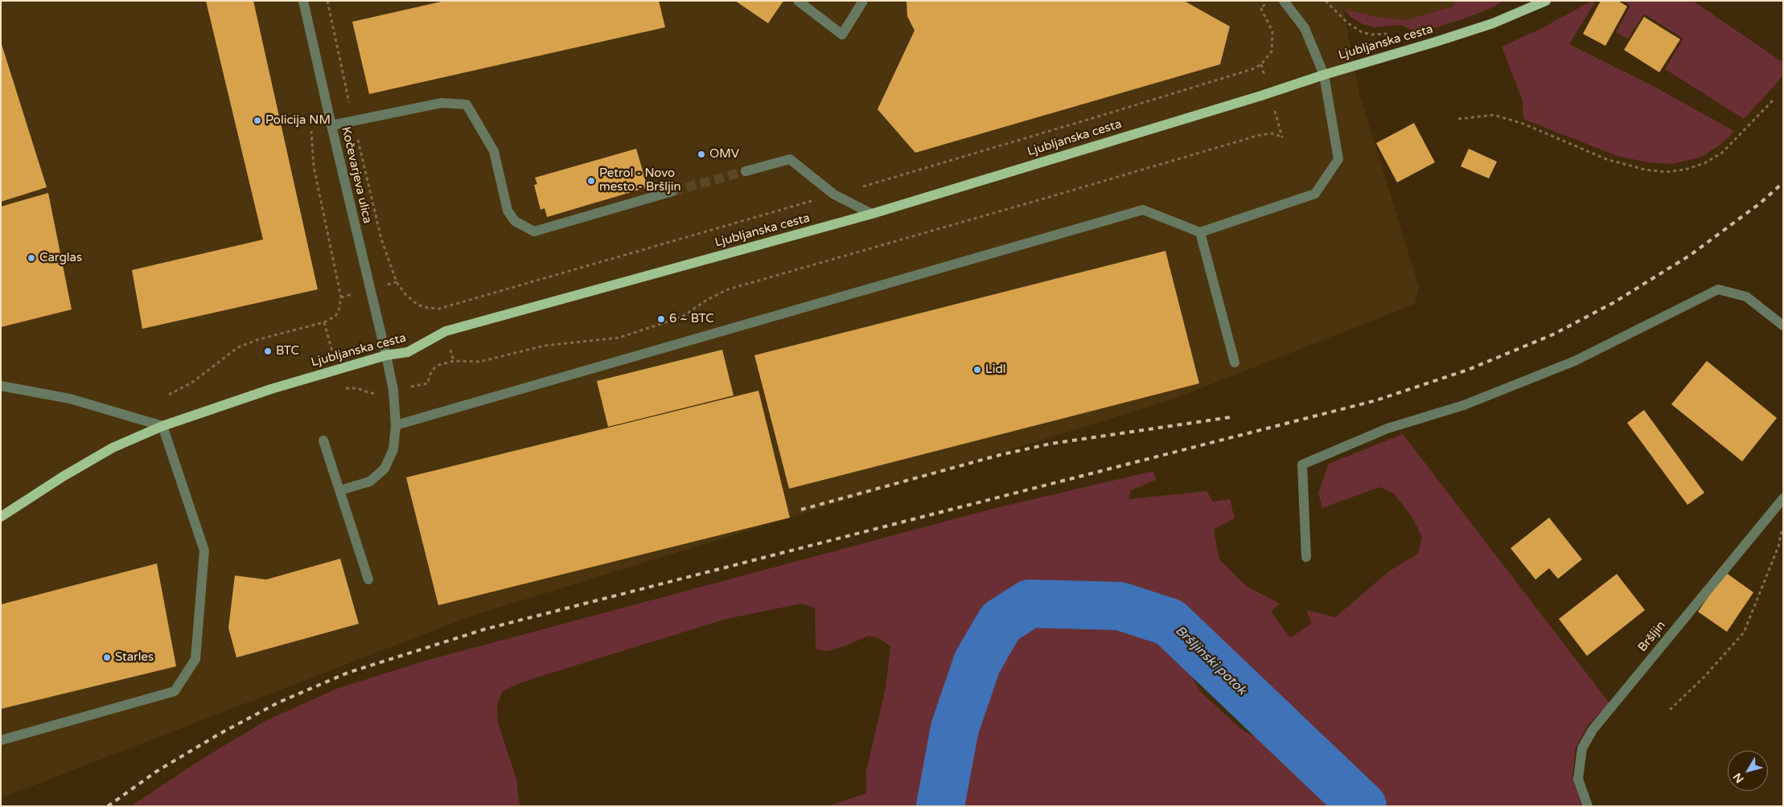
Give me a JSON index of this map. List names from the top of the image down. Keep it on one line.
{"streets":{"main road":["Ljubljanska cesta"],"street":["Kočevarjeva ulica","Bršljin"]},"crossings":[["Ljubljanska cesta","Kočevarjeva ulica"]],"water":["Bršljinski potok"],"places":["Policija NM","OMV","Petrol - Novo mesto - Bršljin","Carglas","6 ~ BTC","BTC","Lidl","Starles"],"north":"bottom left"}
